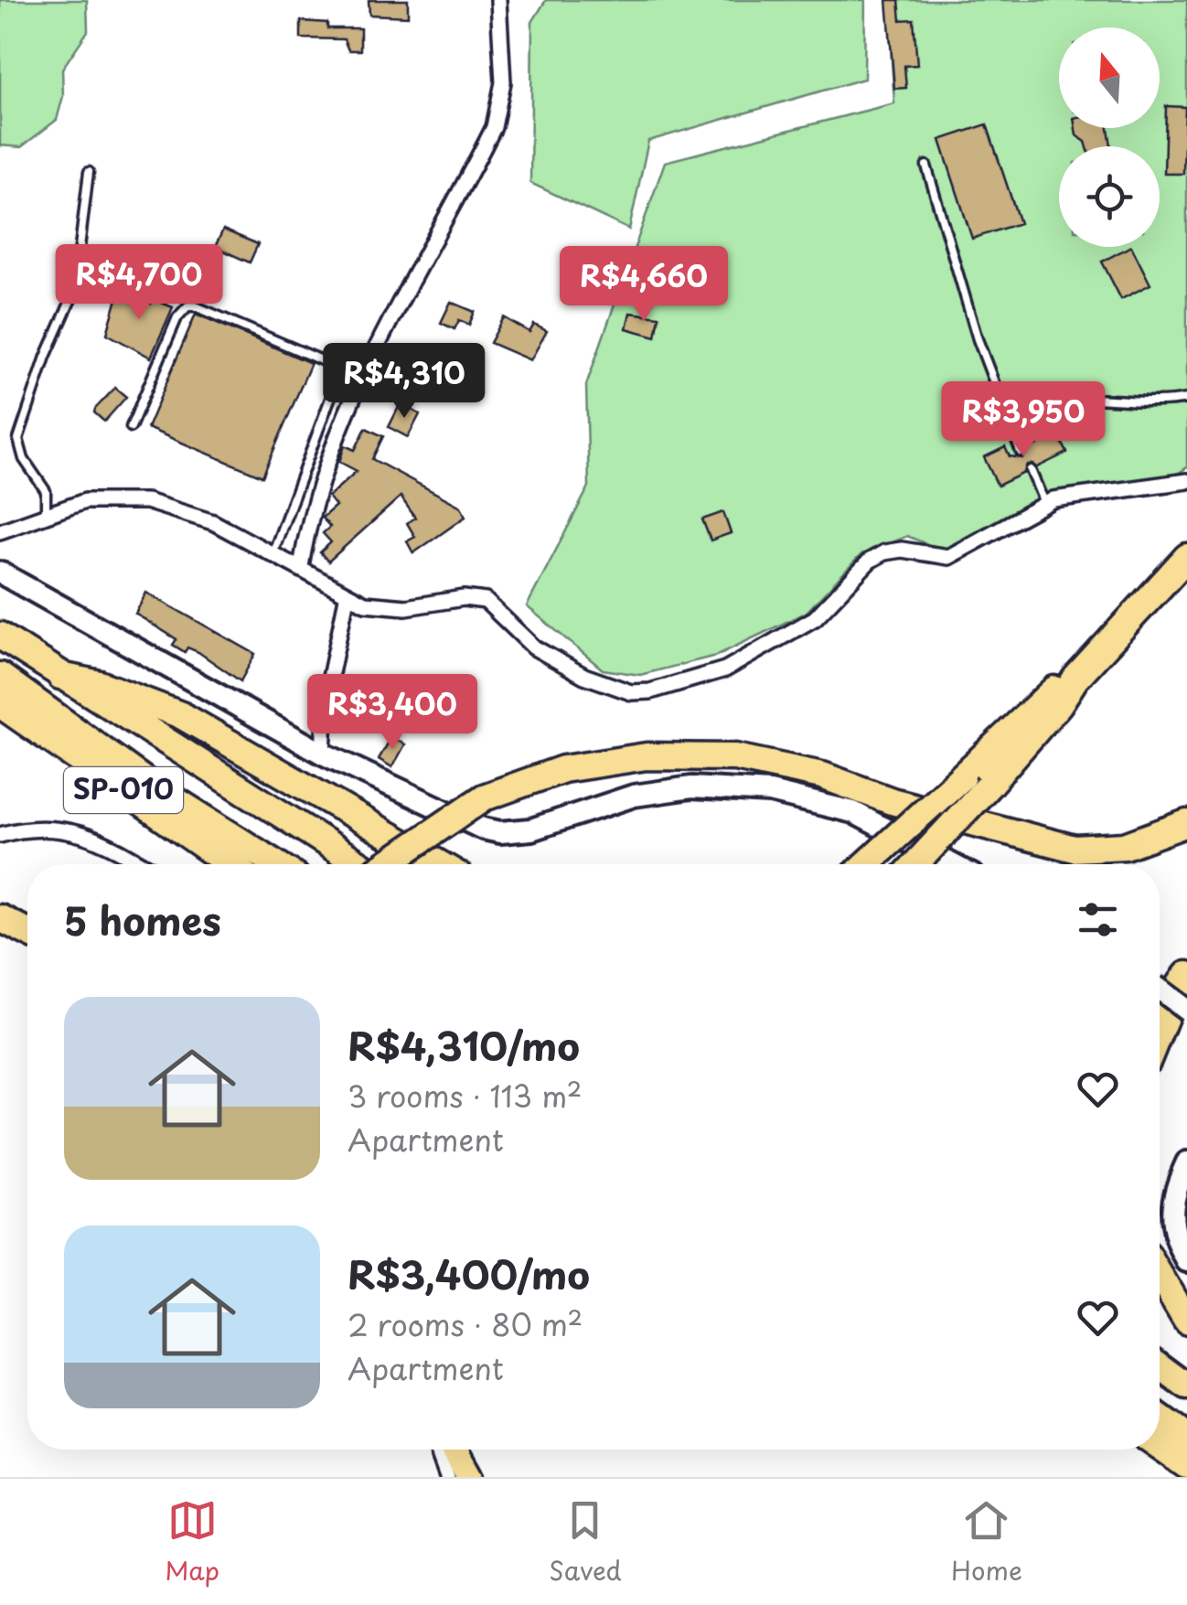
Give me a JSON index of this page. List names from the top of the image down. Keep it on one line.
{"streets":{"highway":["SP-010"]},"north":"top","page":{"price":["R$4,700","R$4,660","R$4,310","R$3,950","R$3,400"],"heading":"5 homes","list":[{"name":"R$4,310/mo","note":"3 rooms · 113 m² · Apartment"},{"name":"R$3,400/mo","note":"2 rooms · 80 m² · Apartment"}],"tabs":["Map","Saved","Home"]}}
